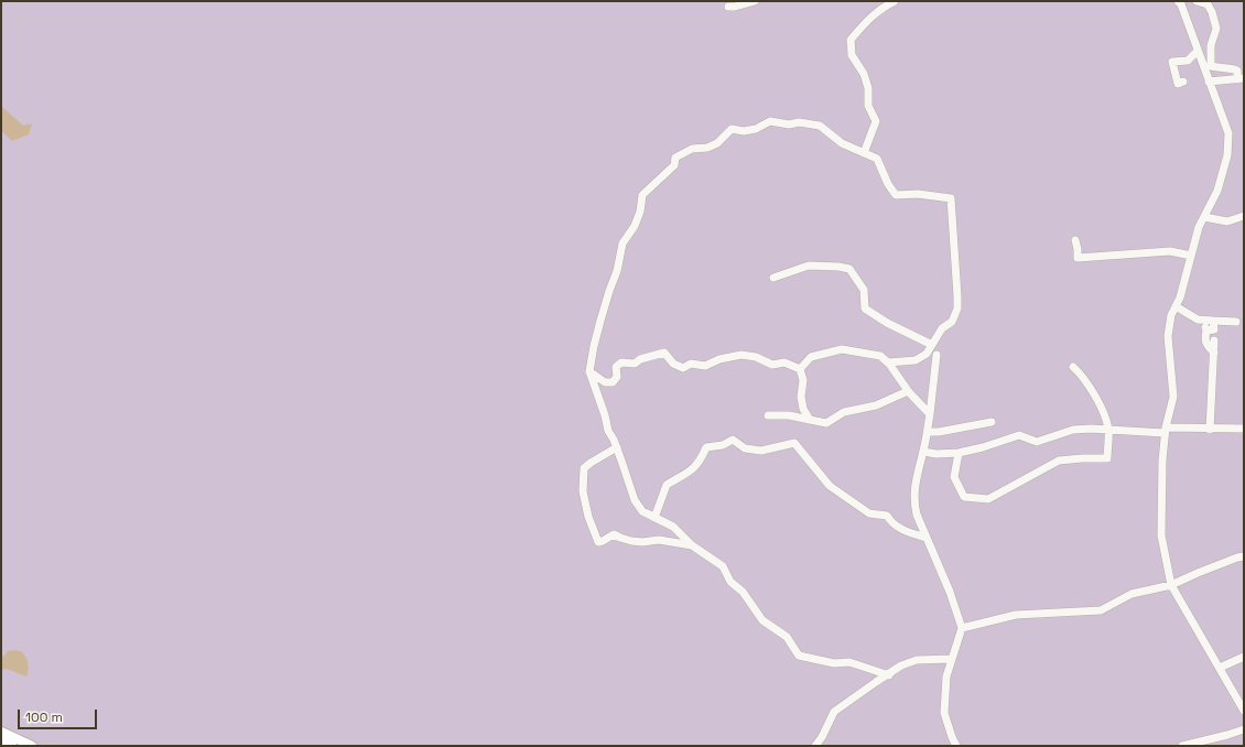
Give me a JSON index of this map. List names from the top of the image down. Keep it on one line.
{"scale_bar":"100 m"}
